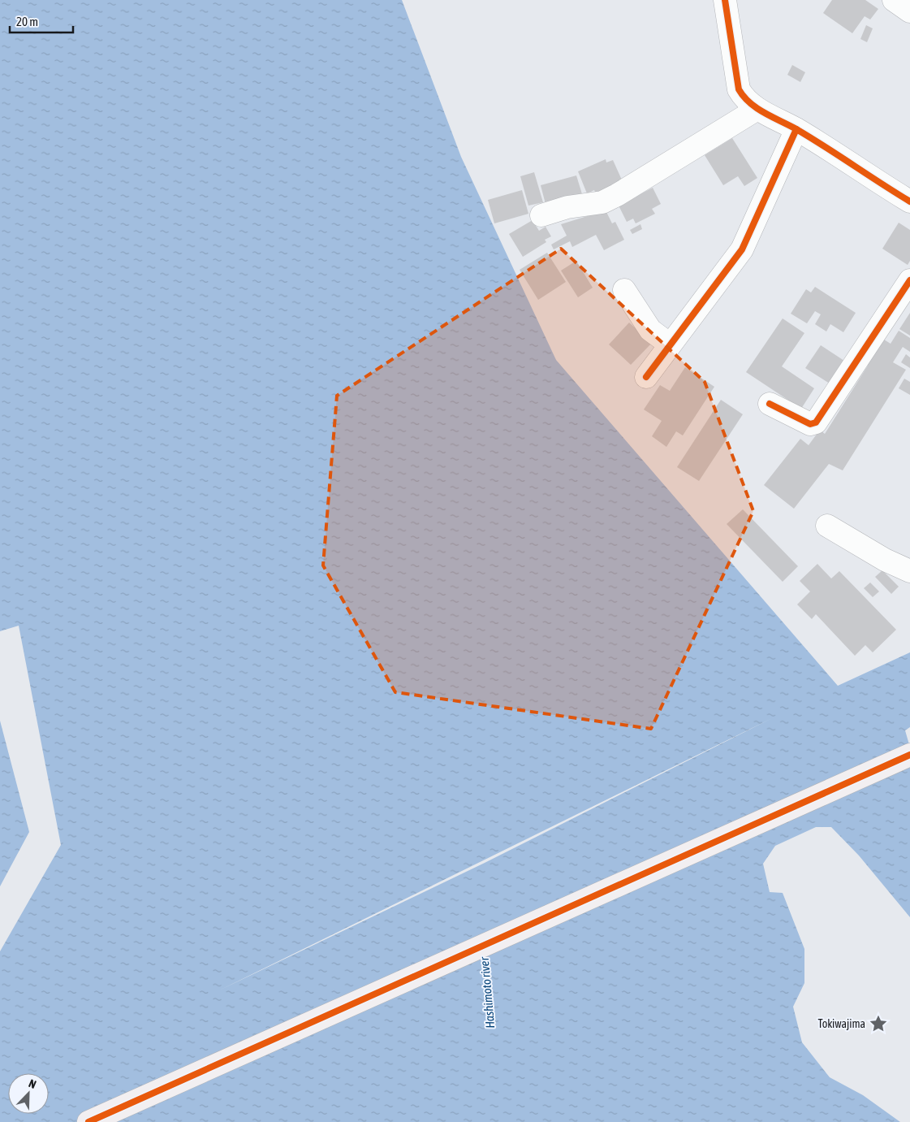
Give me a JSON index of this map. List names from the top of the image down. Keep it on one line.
{"water":["Hashimoto river"],"places":{"place":["Tokiwajima"]},"scale_bar":"20 m","north":"top right"}
